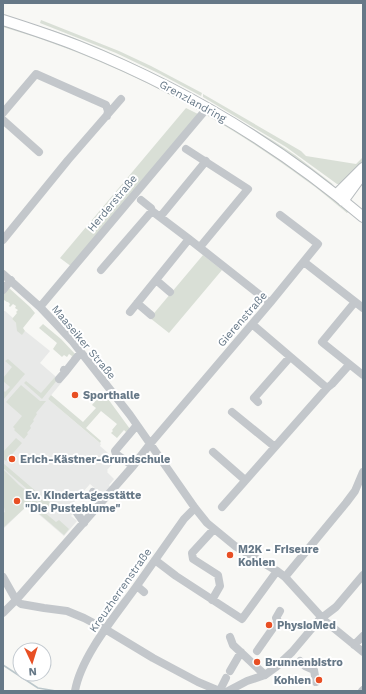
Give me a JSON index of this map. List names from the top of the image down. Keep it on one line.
{"streets":{"main road":["Grenzlandring"],"street":["Herderstraße","Gierenstraße","Maaseiker Straße","Kreuzherrenstraße"]},"crossings":[["Herderstraße","Maaseiker Straße"],["Gierenstraße","Maaseiker Straße"],["Maaseiker Straße","Kreuzherrenstraße"]],"places":["Sporthalle","Erich-Kästner-Grundschule","Ev. Kindertagesstätte \"Die Pusteblume\"","M2K - Friseure Kohlen","PhysioMed","Brunnenbistro","Kohlen"],"north":"bottom"}
